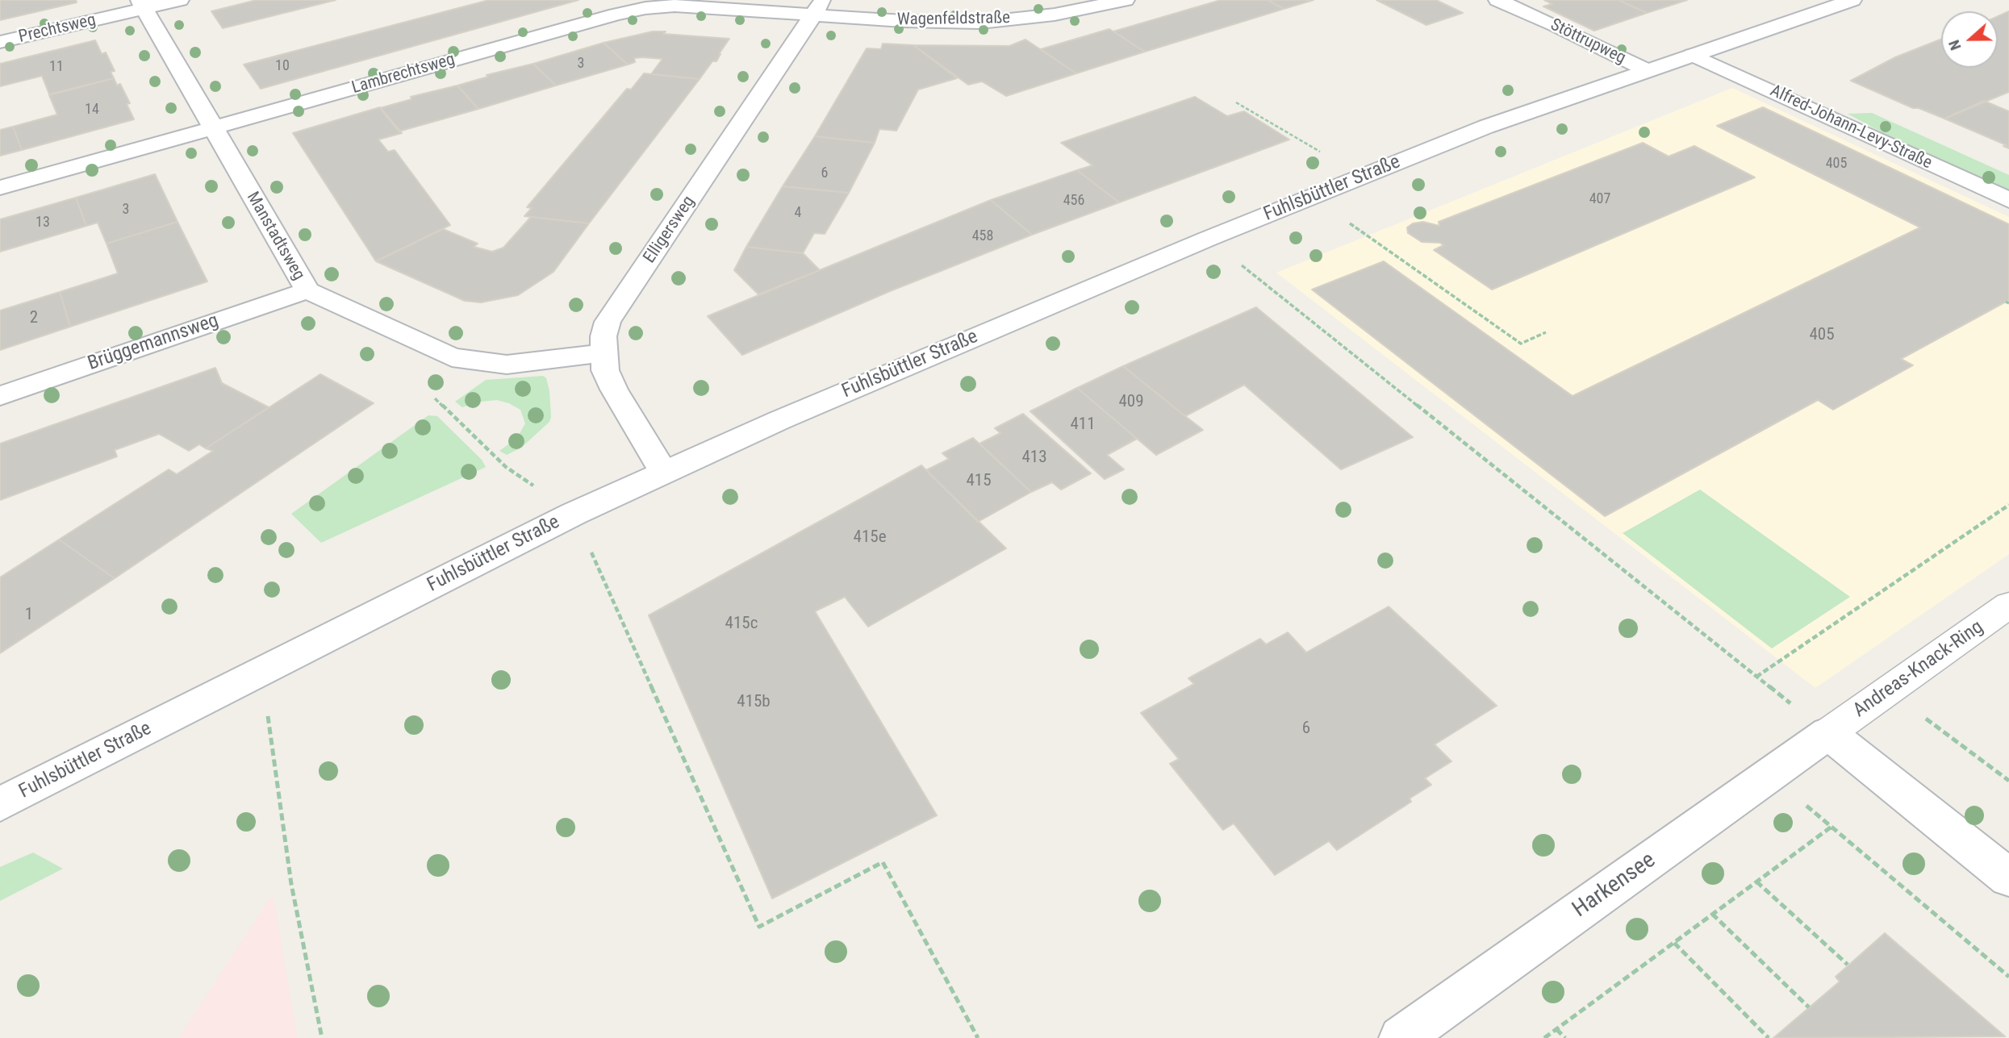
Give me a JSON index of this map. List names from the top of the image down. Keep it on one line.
{"streets":{"street":["Wagenfeldstraße","Prechtsweg","Stöttrupweg","Lambrechtsweg","Alfred-Johann-Levy-Straße","Fuhlsbüttler Straße","Elligersweg","Manstadtsweg","Brüggemannsweg","Harkensee"],"lane":["Andreas-Knack-Ring"]},"crossings":[["Wagenfeldstraße","Lambrechtsweg"],["Wagenfeldstraße","Elligersweg"],["Prechtsweg","Manstadtsweg"],["Stöttrupweg","Fuhlsbüttler Straße"],["Lambrechtsweg","Elligersweg"],["Lambrechtsweg","Manstadtsweg"],["Alfred-Johann-Levy-Straße","Fuhlsbüttler Straße"],["Fuhlsbüttler Straße","Elligersweg"],["Elligersweg","Manstadtsweg"],["Manstadtsweg","Brüggemannsweg"],["Andreas-Knack-Ring","Harkensee"]],"house_numbers":["3","10","11","14","405","6","407","456","3","4","13","458","2","405","409","411","413","415","415e","1","415c","415b","6"],"north":"left"}
